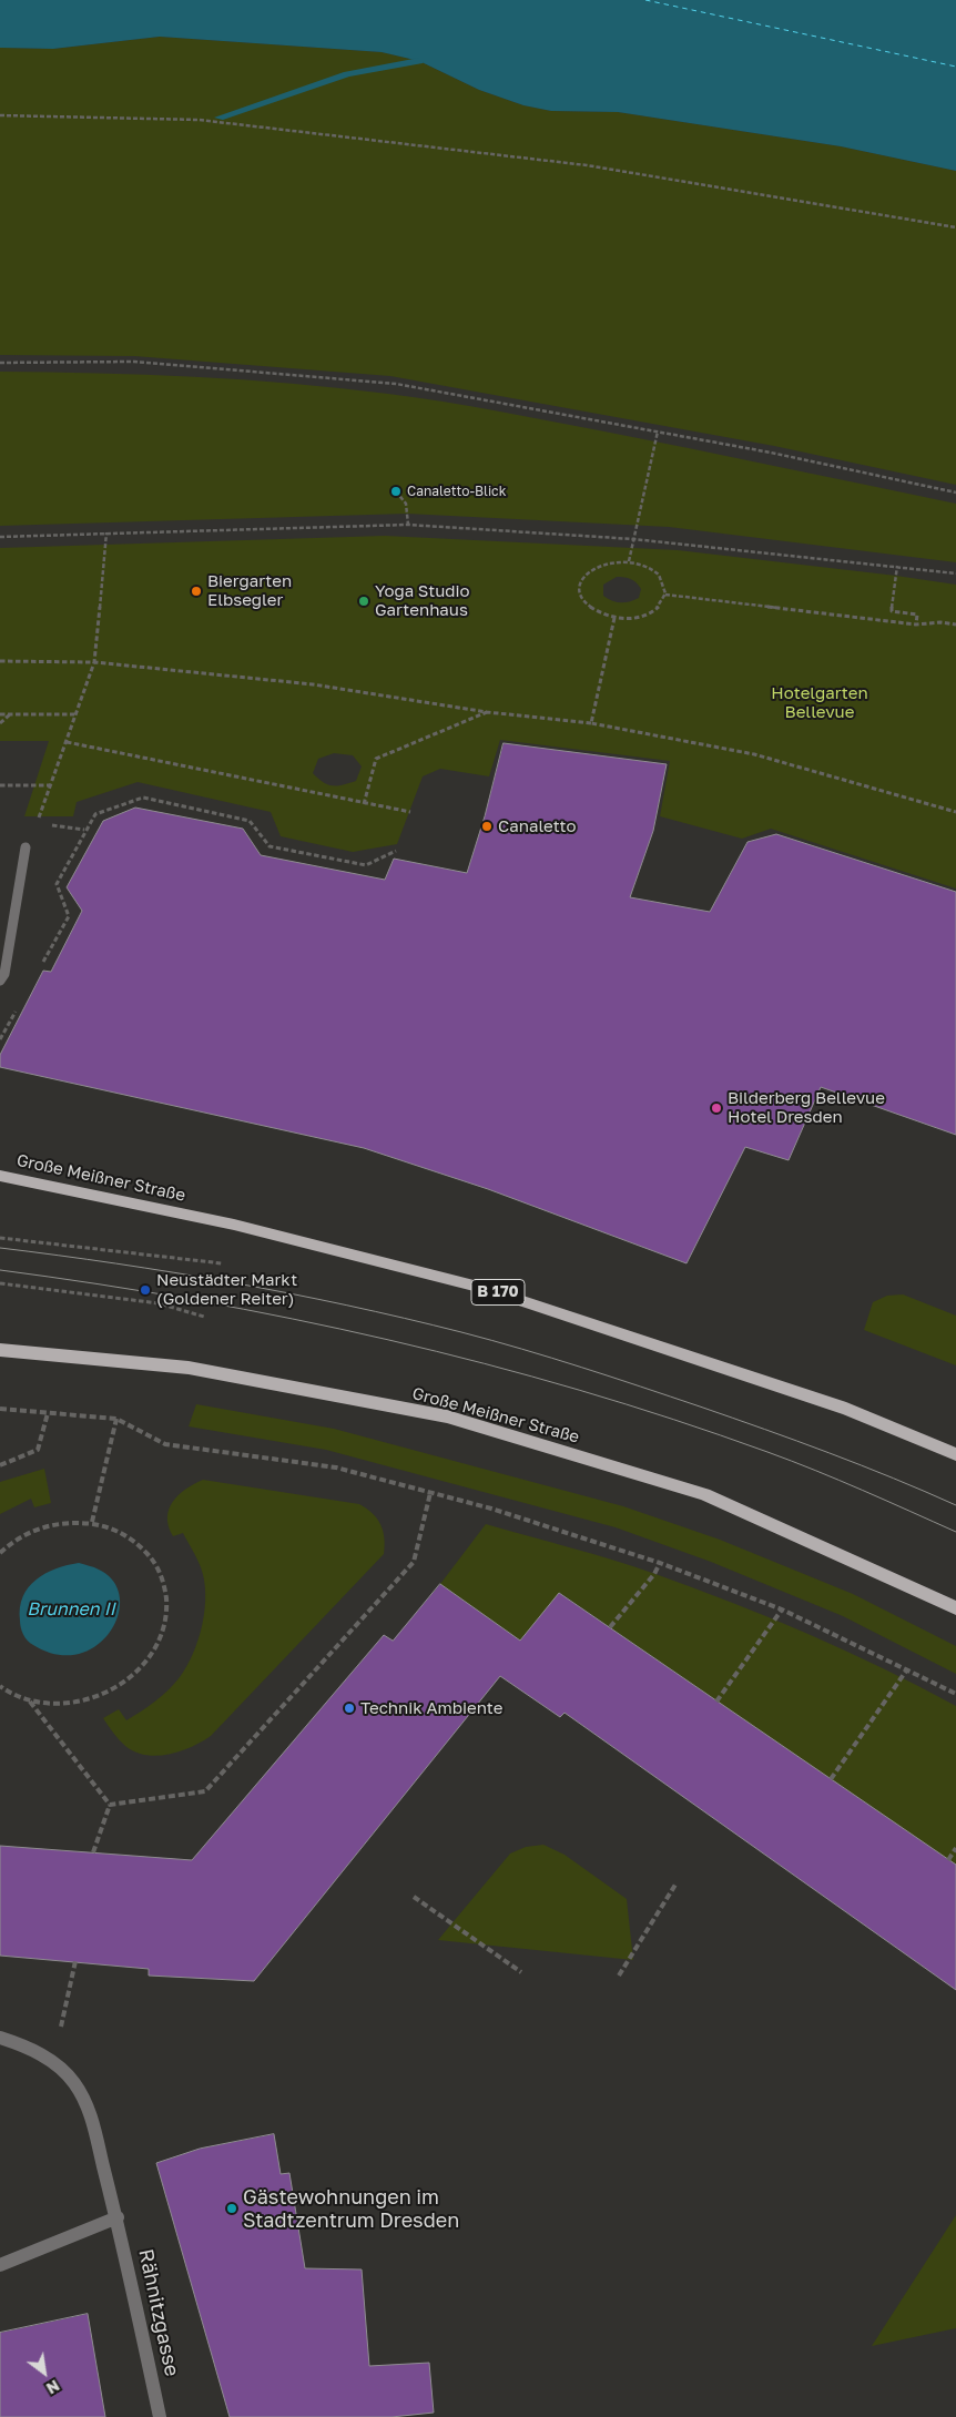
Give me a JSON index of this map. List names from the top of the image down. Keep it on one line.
{"streets":{"main road":["Große Meißner Straße","B 170"],"street":["Rähnitzgasse"]},"water":["Brunnen II"],"parks":["Hotelgarten Bellevue"],"places":["Canaletto-Blick","Biergarten Elbsegler","Yoga Studio Gartenhaus","Canaletto","Bilderberg Bellevue Hotel Dresden","Neustädter Markt (Goldener Reiter)","Technik Ambiente","Gästewohnungen im Stadtzentrum Dresden"],"north":"bottom right"}
